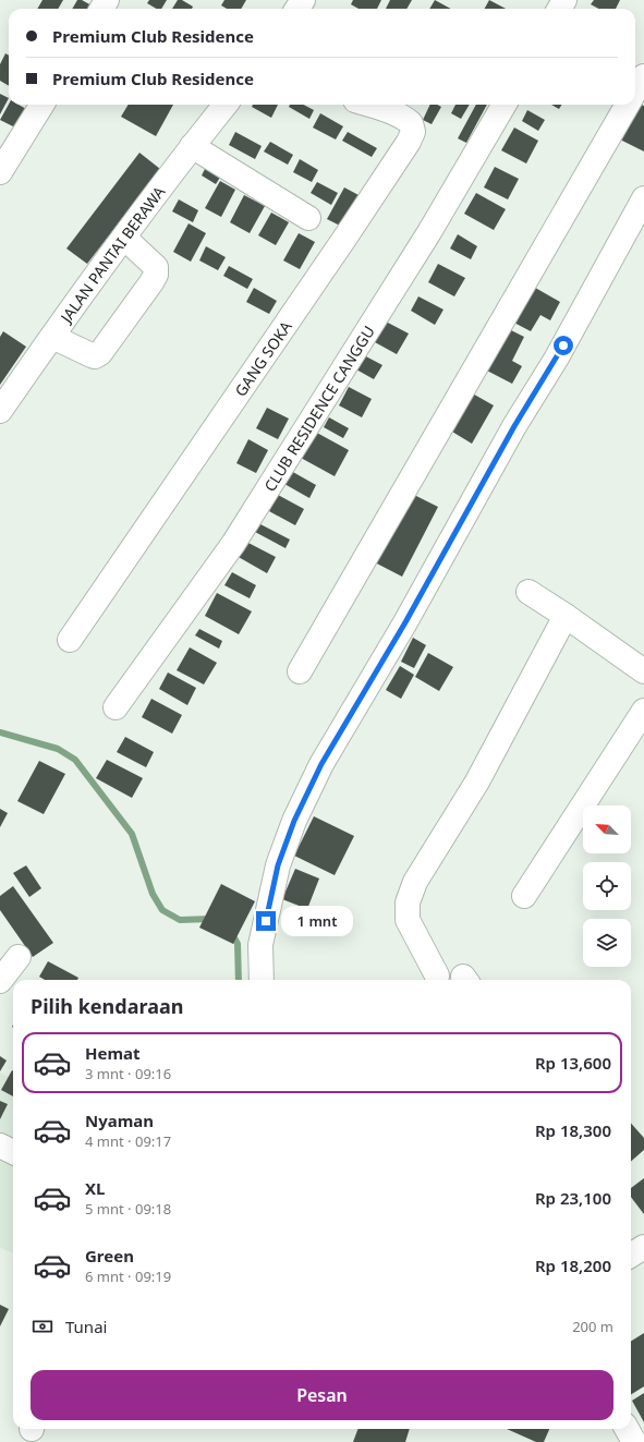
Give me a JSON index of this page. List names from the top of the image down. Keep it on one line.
{"streets":{"street":["JALAN PANTAI BERAWA","GANG SOKA","CLUB RESIDENCE CANGGU"]},"north":"top left","page":{"banner":["Premium Club Residence","Premium Club Residence"],"bubble":"1 mnt","heading":"Pilih kendaraan","list":[{"name":"Hemat","note":"3 mnt · 09:16","value":"Rp 13,600"},{"name":"Nyaman","note":"4 mnt · 09:17","value":"Rp 18,300"},{"name":"XL","note":"5 mnt · 09:18","value":"Rp 23,100"},{"name":"Green","note":"6 mnt · 09:19","value":"Rp 18,200"}],"pay":["Tunai","200 m"],"buttons":"Pesan"}}
